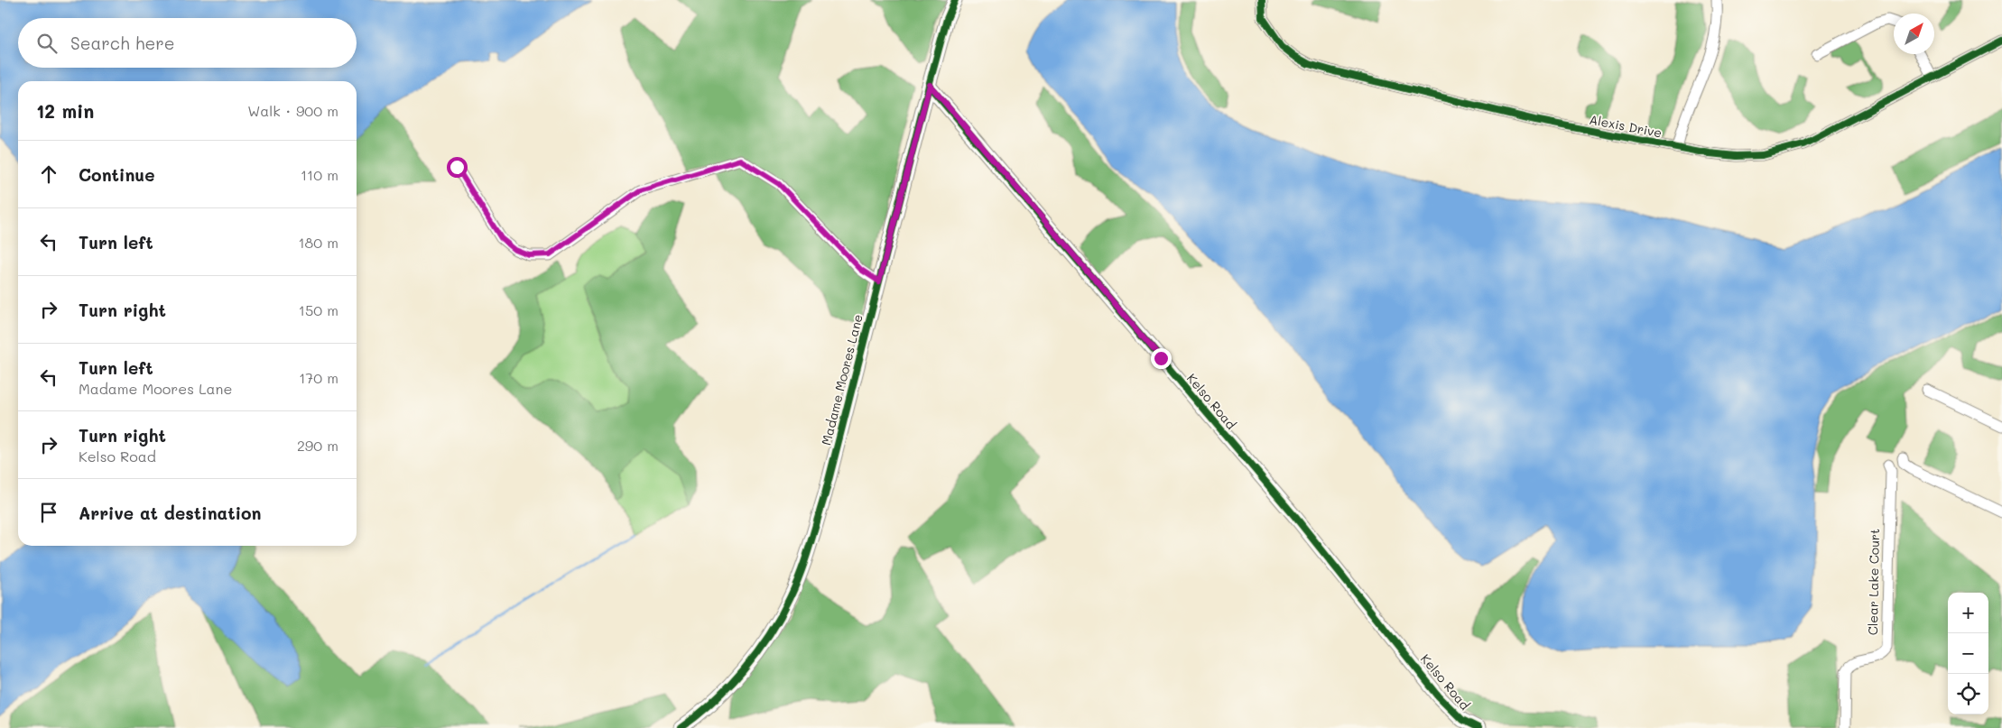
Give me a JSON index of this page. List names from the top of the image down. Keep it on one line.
{"streets":{"street":["Alexis Drive","Madame Moores Lane","Kelso Road","Clear Lake Court"]},"crossings":[["Madame Moores Lane","Kelso Road"]],"north":"top right","page":{"search":"Search here","heading":["12 min","Walk · 900 m"],"list":[["Continue","110 m"],["Turn left","180 m"],["Turn right","150 m"],["Turn left","Madame Moores Lane","170 m"],["Turn right","Kelso Road","290 m"],"Arrive at destination"],"map_buttons":["+","−"]}}
